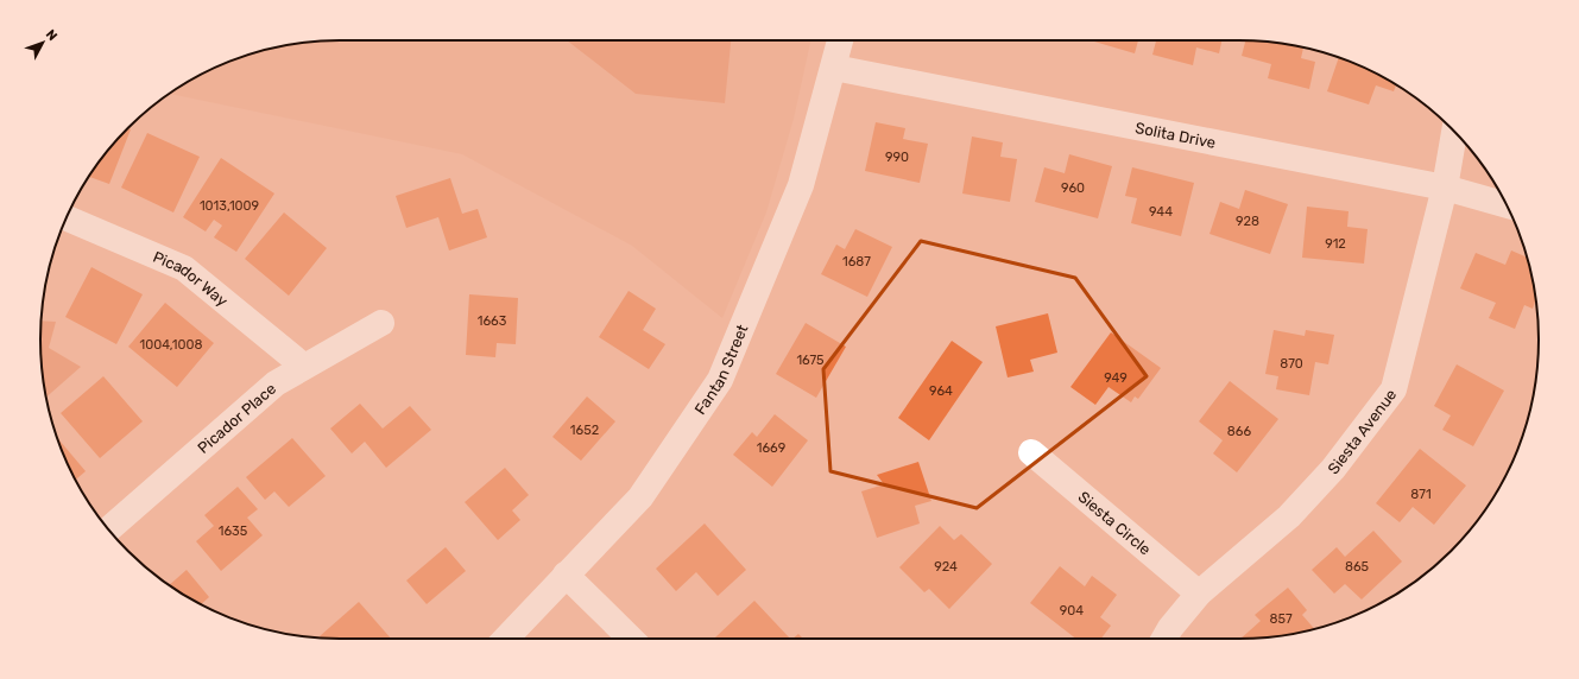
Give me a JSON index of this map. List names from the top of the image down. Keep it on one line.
{"streets":{"street":["Solita Drive","Picador Way","Fantan Street","Picador Place","Siesta Avenue","Siesta Circle"]},"crossings":[["Solita Drive","Fantan Street"],["Solita Drive","Siesta Avenue"],["Picador Way","Picador Place"],["Siesta Avenue","Siesta Circle"]],"house_numbers":["990","960","1013,1009","944","928","912","1687","1663","1004,1008","1675","870","949","964","1652","866","1669","871","1635","924","865","904","857"],"north":"top right"}
